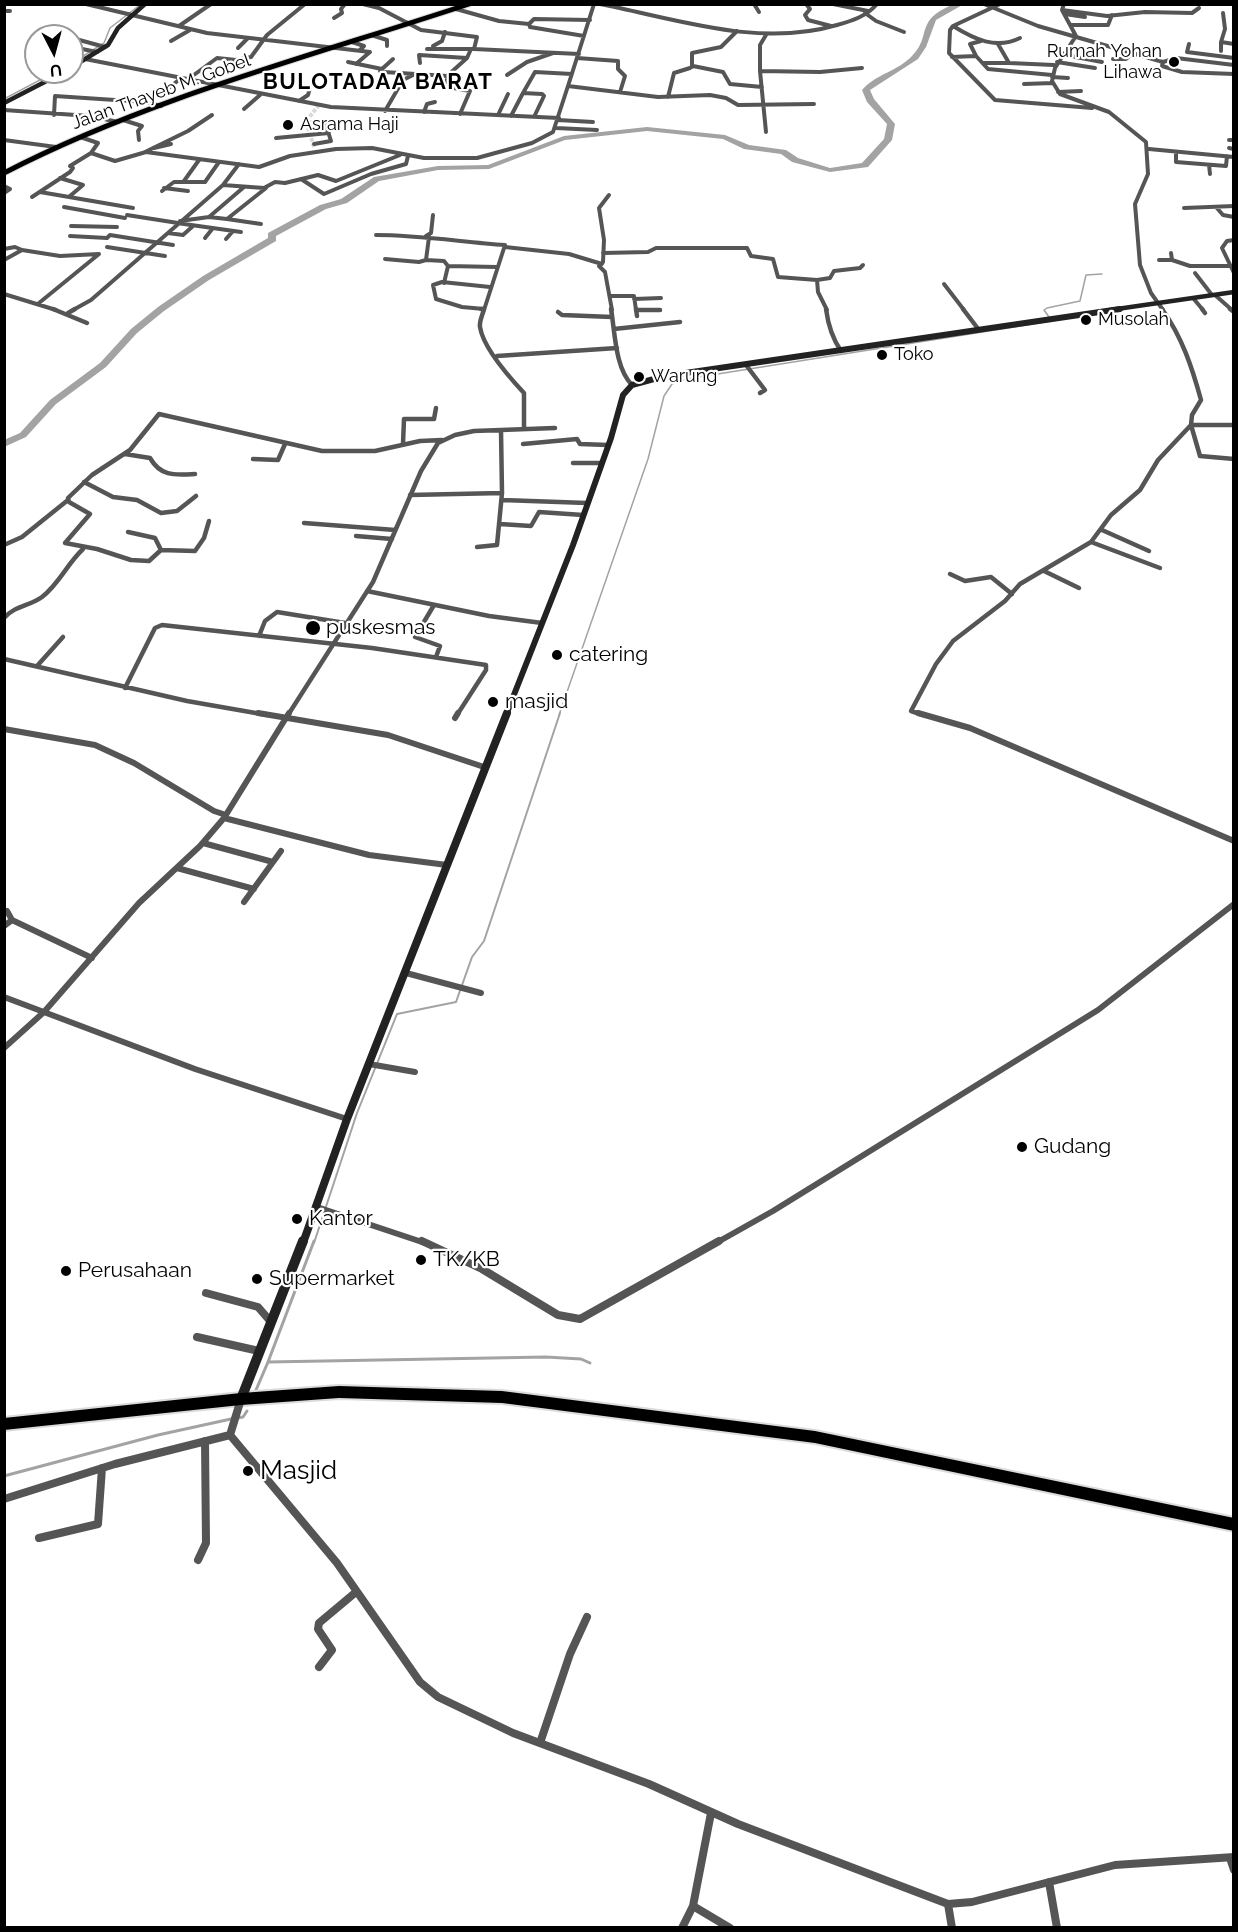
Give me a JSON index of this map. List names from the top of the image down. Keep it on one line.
{"streets":{"main road":["Jalan Thayeb M. Gobel"]},"districts":["BULOTADAA BARAT"],"places":["Rumah Yohan Lihawa","Asrama Haji","Musolah","Toko","Warung","puskesmas","catering","masjid","Gudang","Kantor","TK/KB","Perusahaan","Supermarket","Masjid"],"north":"bottom"}
